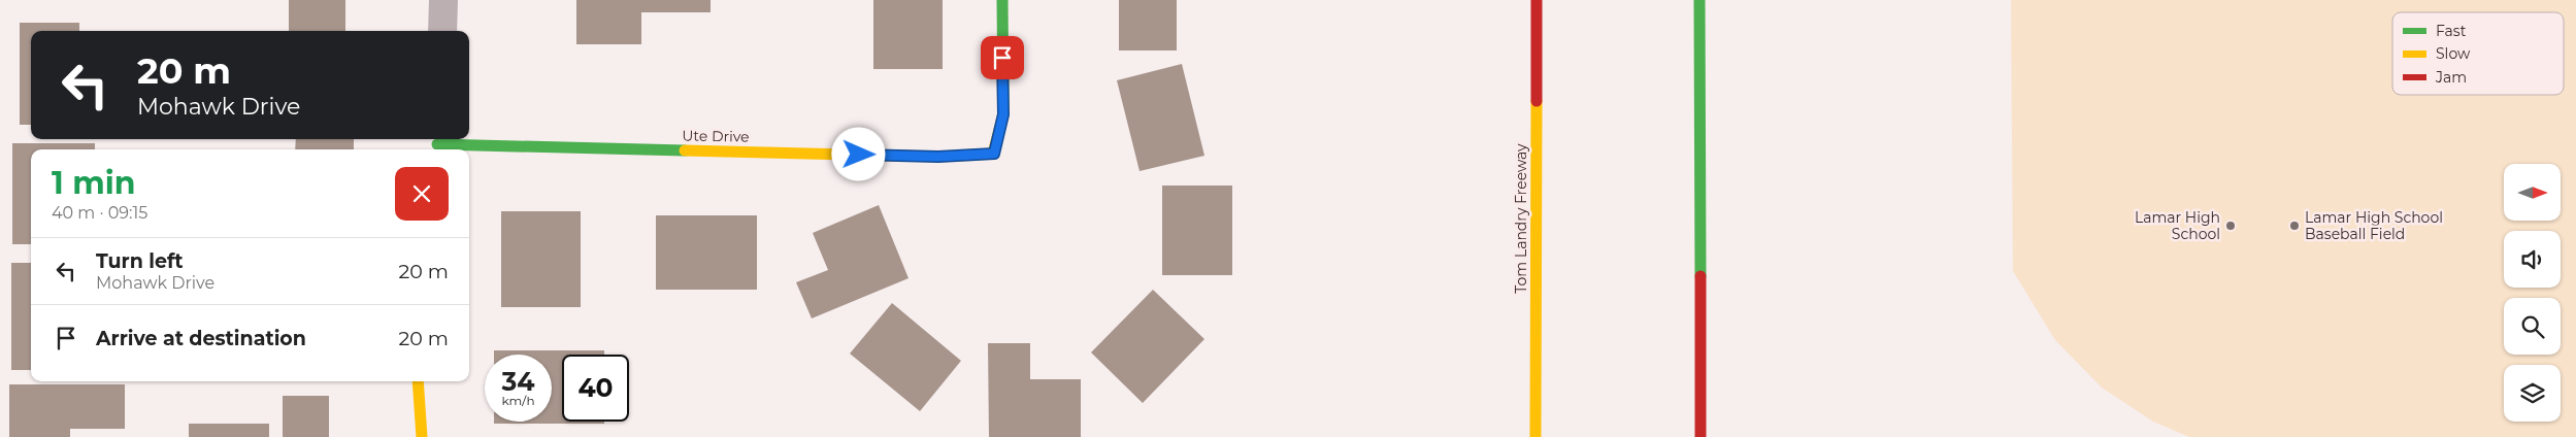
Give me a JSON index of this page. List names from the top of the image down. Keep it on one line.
{"streets":{"main road":["Ute Drive","Tom Landry Freeway"]},"places":["Lamar High School","Lamar High School Baseball Field"],"legend":["Fast","Slow","Jam"],"north":"right","page":{"turn":["20 m","Mohawk Drive"],"heading":["1 min","40 m · 09:15"],"list":[{"name":"Turn left","note":"Mohawk Drive","value":"20 m"},{"name":"Arrive at destination","value":"20 m"}],"speed":"34 km/h","limit":"40"}}
